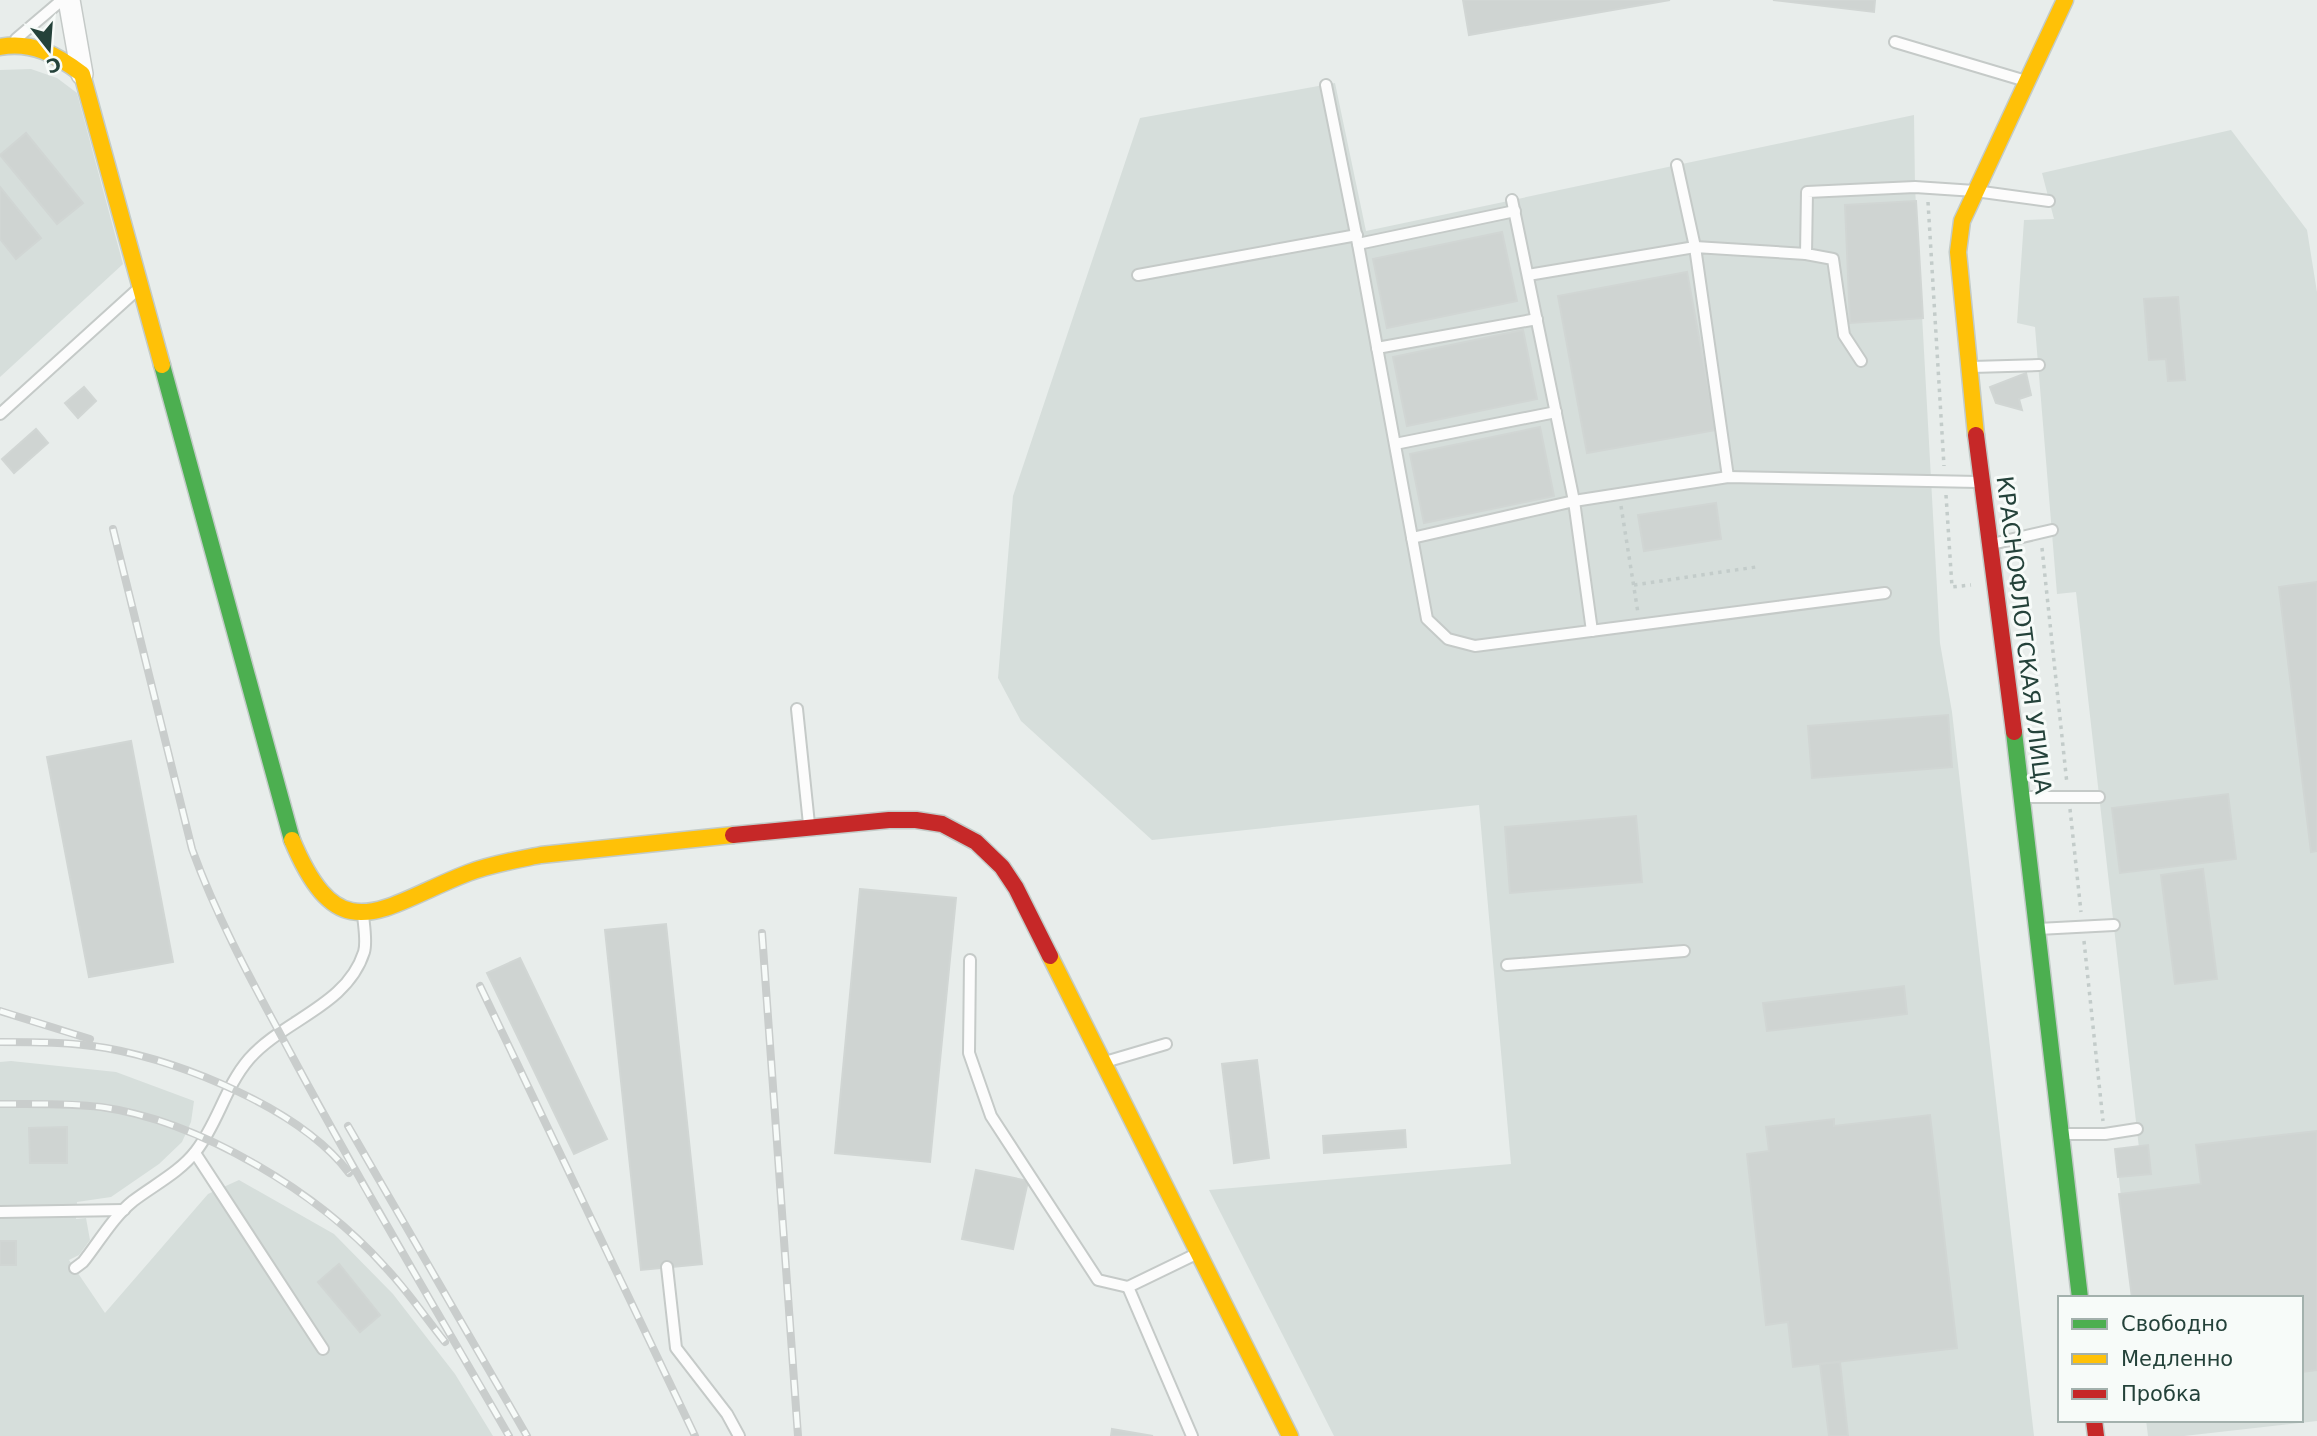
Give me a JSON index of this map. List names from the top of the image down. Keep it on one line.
{"streets":{"street":["КРАСНОФЛОТСКАЯ УЛИЦА"]},"legend":["Свободно","Медленно","Пробка"],"north":"bottom"}
